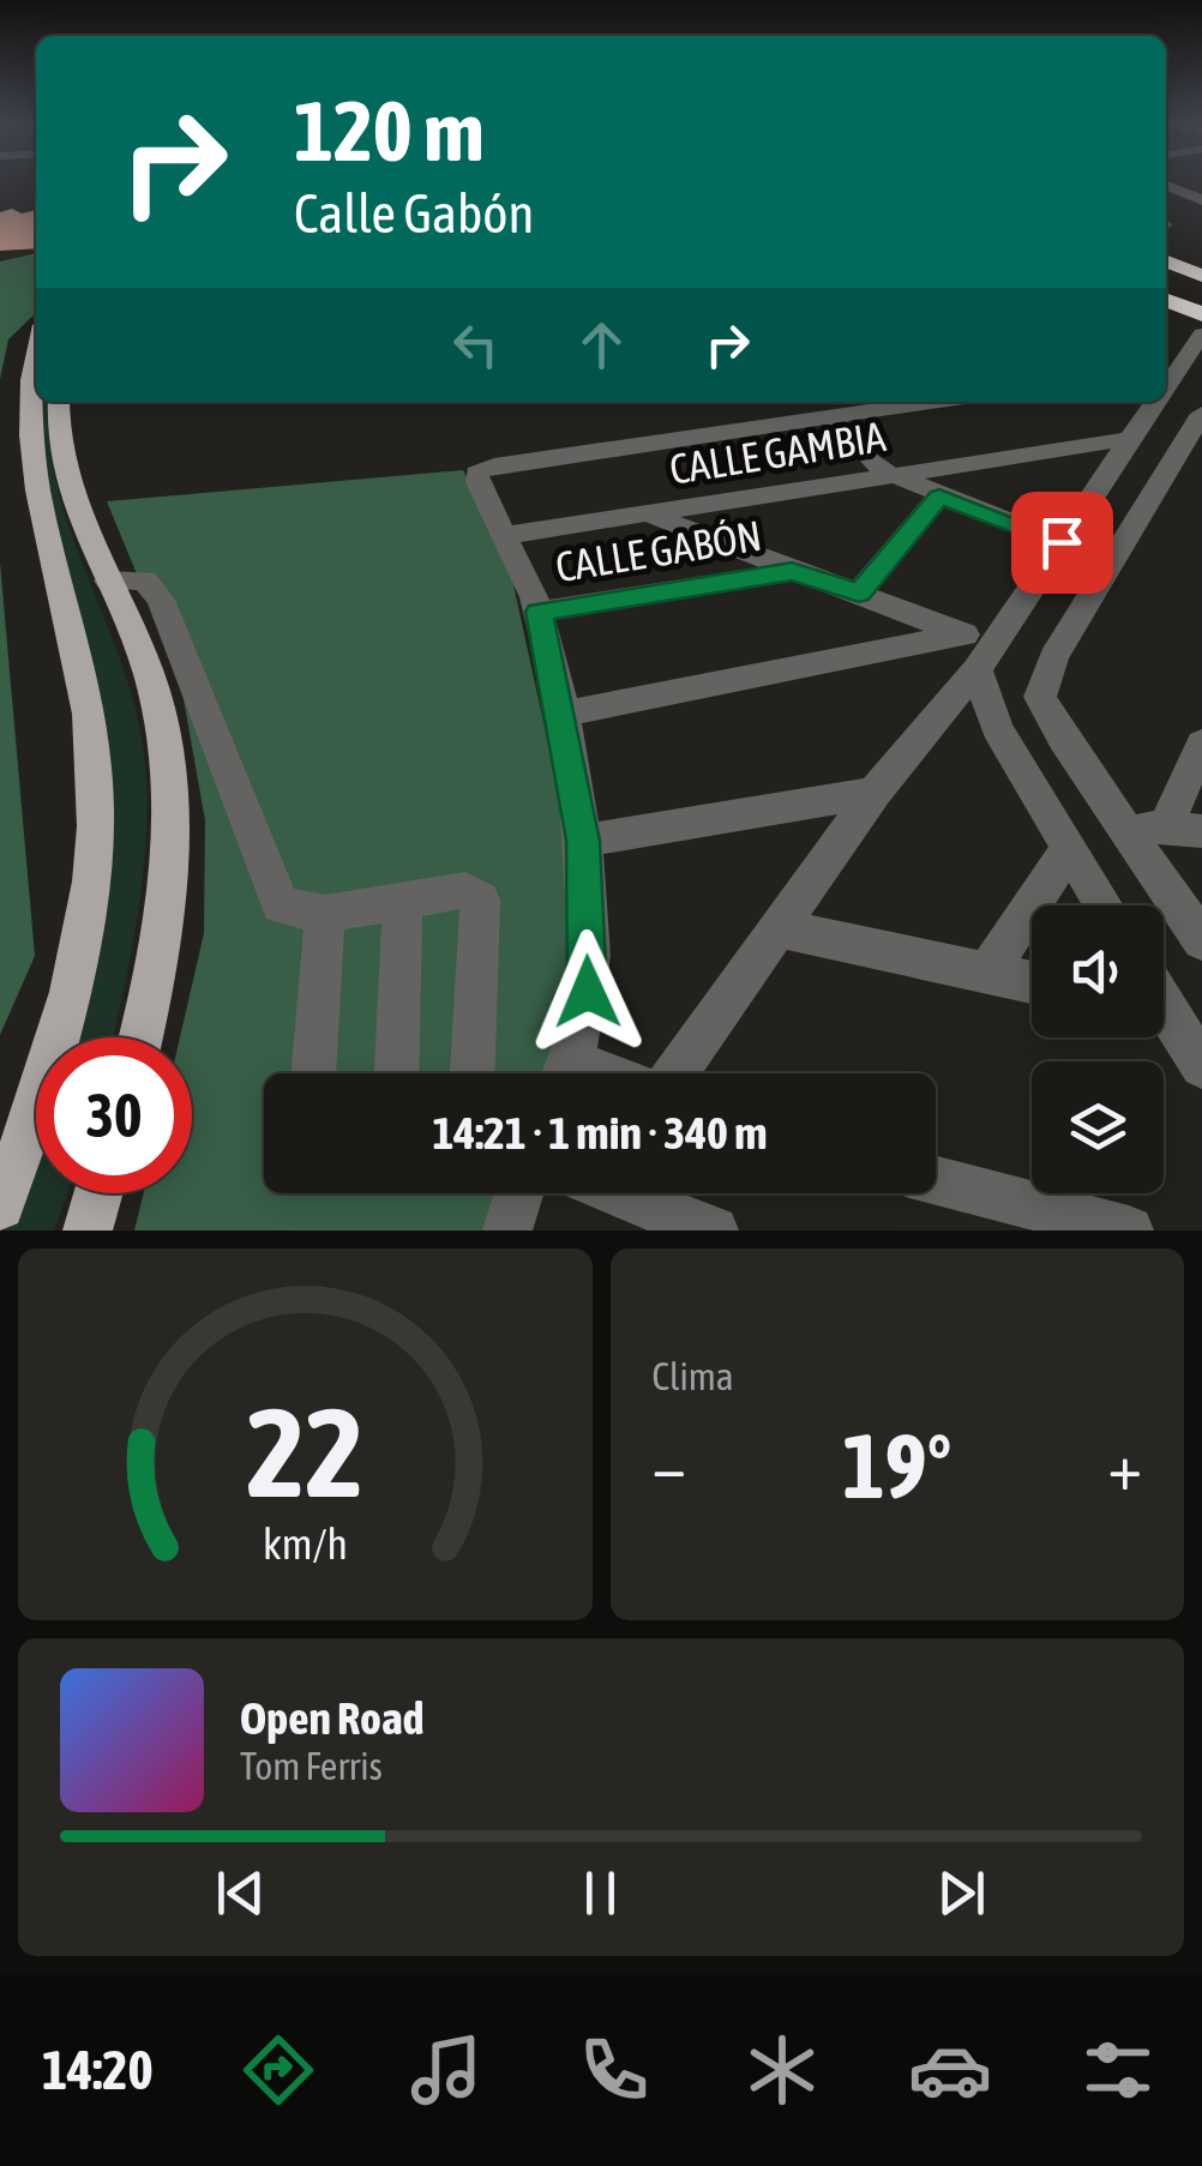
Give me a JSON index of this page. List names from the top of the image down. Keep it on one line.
{"streets":{"street":["CALLE GAMBIA","CALLE GABÓN"]},"page":{"turn":["120 m","Calle Gabón"],"limit":"30","trip":"14:21 · 1 min · 340 m","tile":"Clima","heat":["−","19°","+"],"song":["Open Road","Tom Ferris"],"tabs":"14:20","gauge":["22","km/h"]}}
